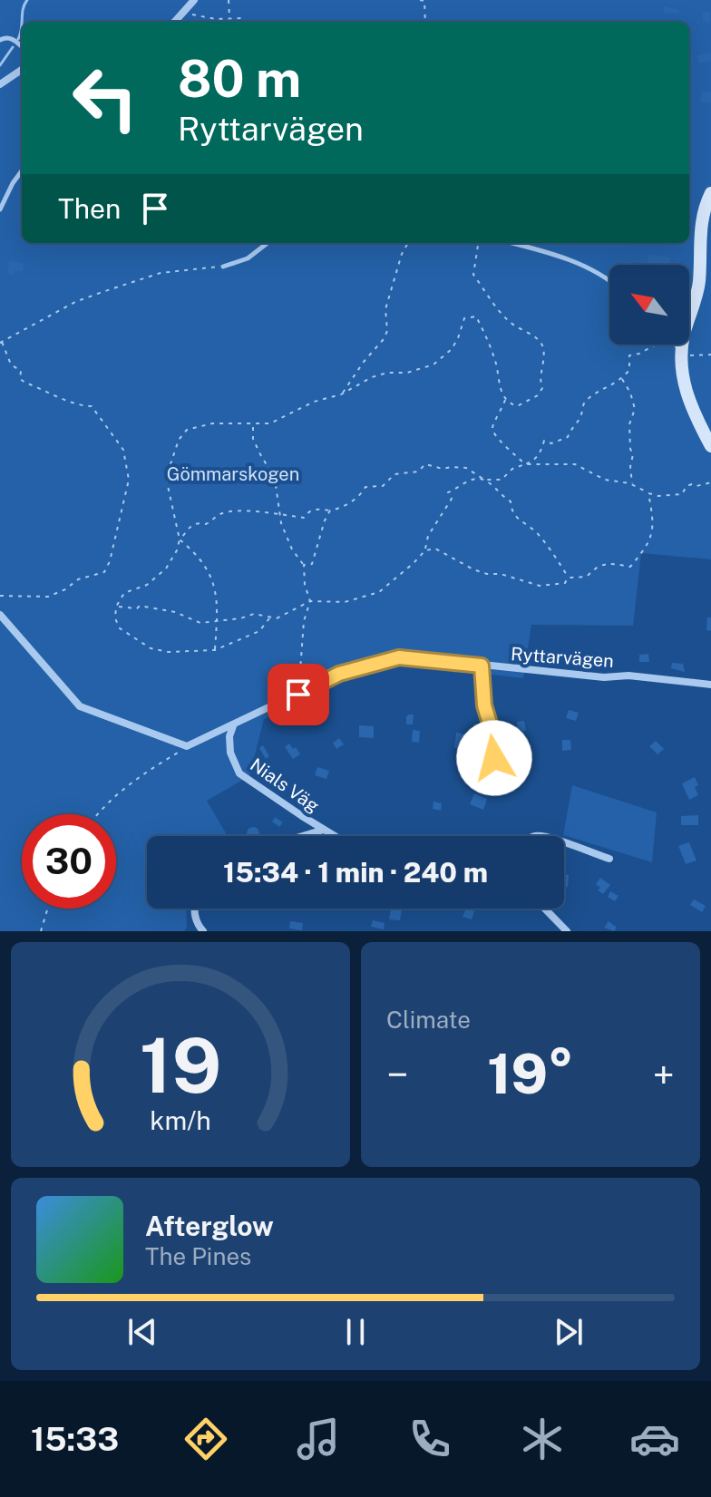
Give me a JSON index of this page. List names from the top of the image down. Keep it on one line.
{"streets":{"street":["Ryttarvägen","Nials Väg"]},"crossings":[["Ryttarvägen","Nials Väg"]],"parks":["Gömmarskogen"],"north":"top left","page":{"turn":["80 m","Ryttarvägen"],"then":"Then","limit":"30","trip":"15:34 · 1 min · 240 m","tile":"Climate","heat":["−","19°","+"],"song":["Afterglow","The Pines"],"tabs":"15:33","gauge":["19","km/h"]}}
